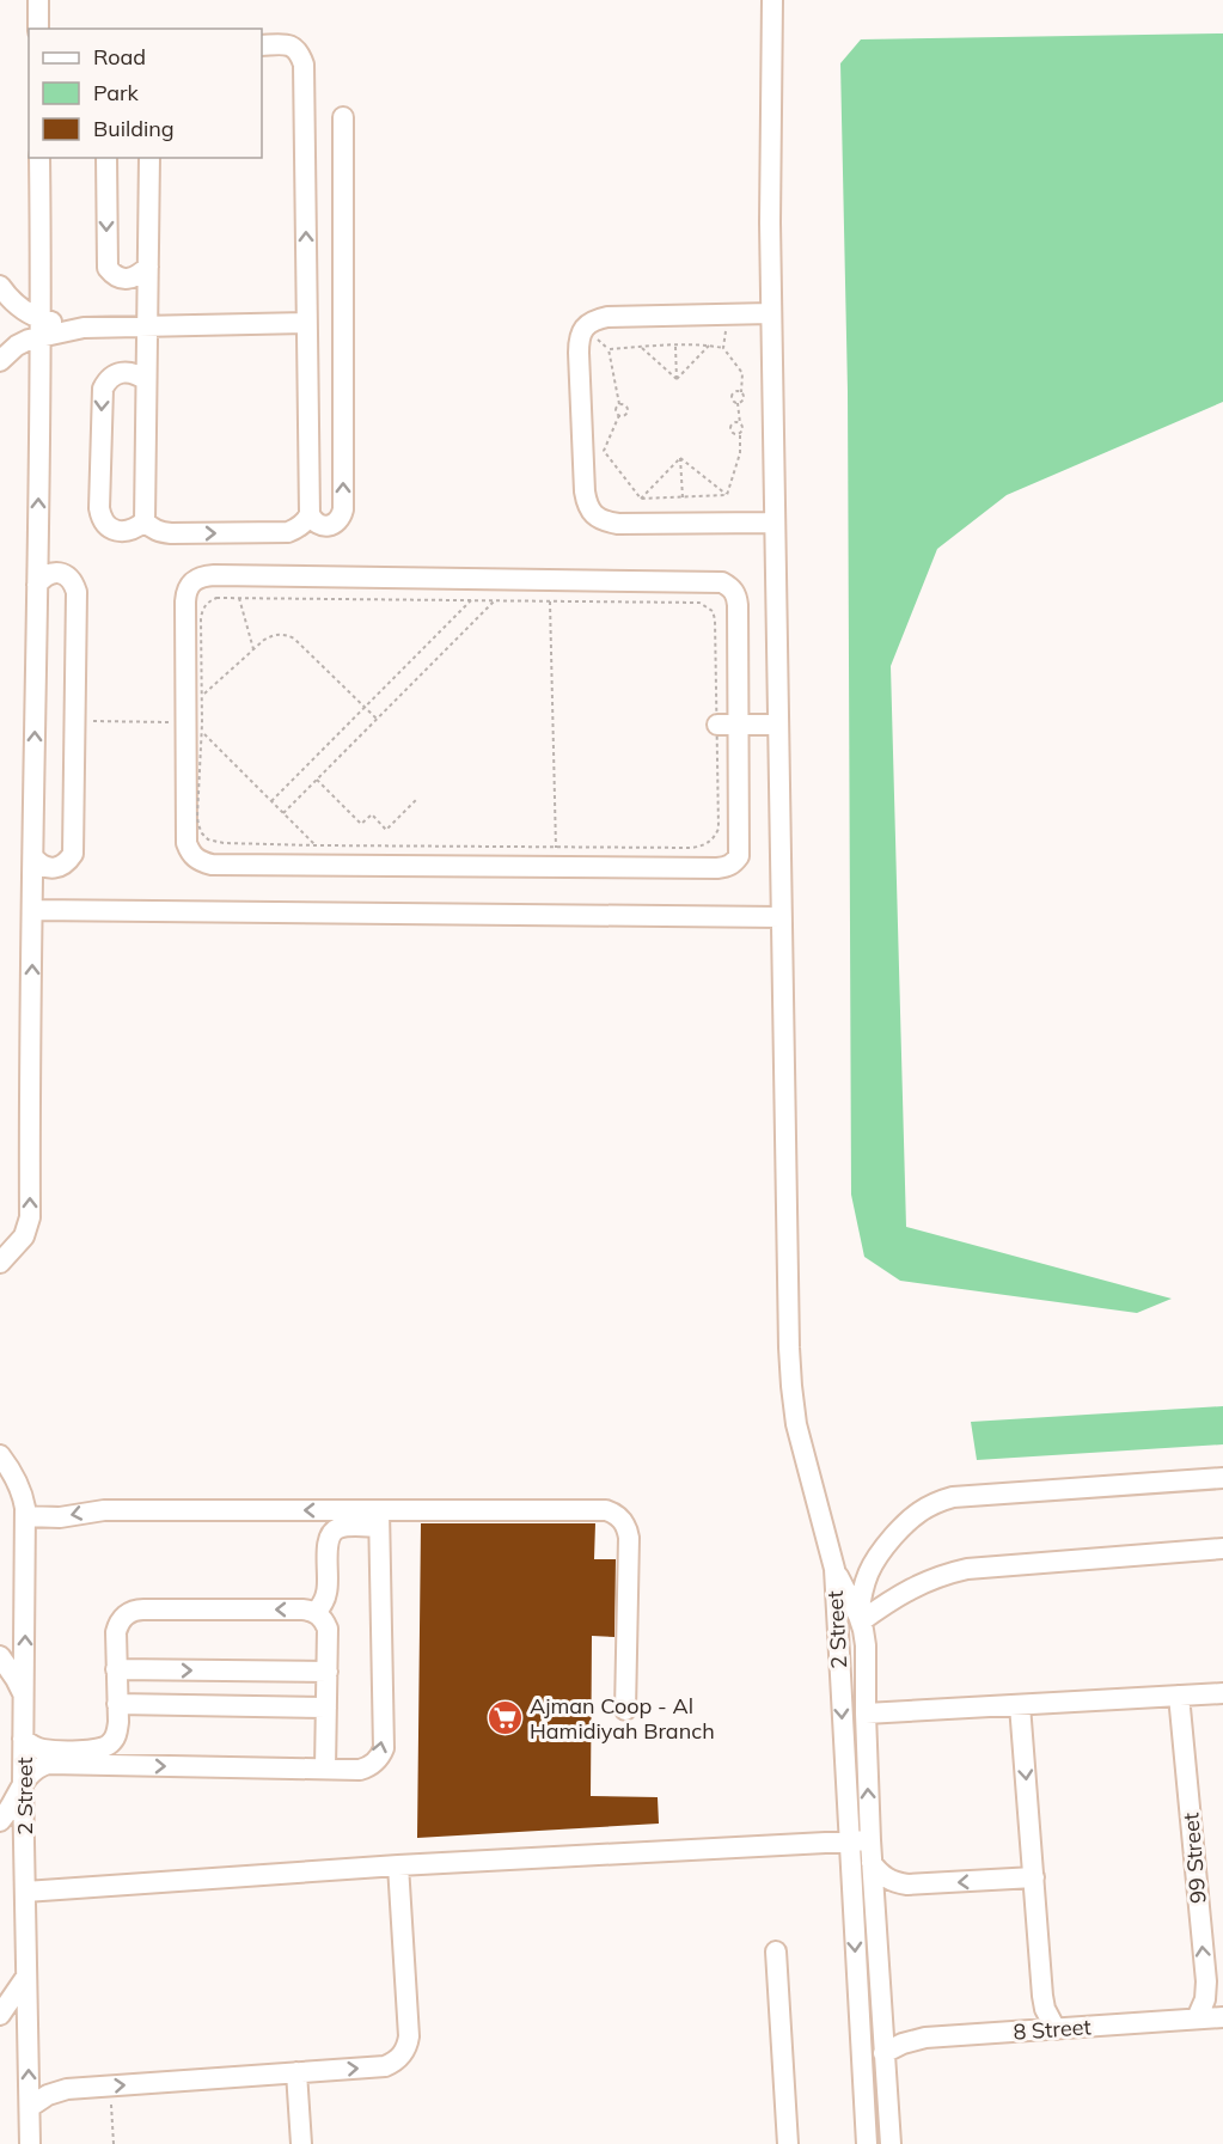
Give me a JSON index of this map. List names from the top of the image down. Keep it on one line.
{"streets":{"street":["2 Street","99 Street","8 Street"]},"crossings":[["2 Street","8 Street"],["99 Street","8 Street"]],"places":{"supermarket":["Ajman Coop - Al Hamidiyah Branch"]},"legend":["Road","Park","Building"]}
